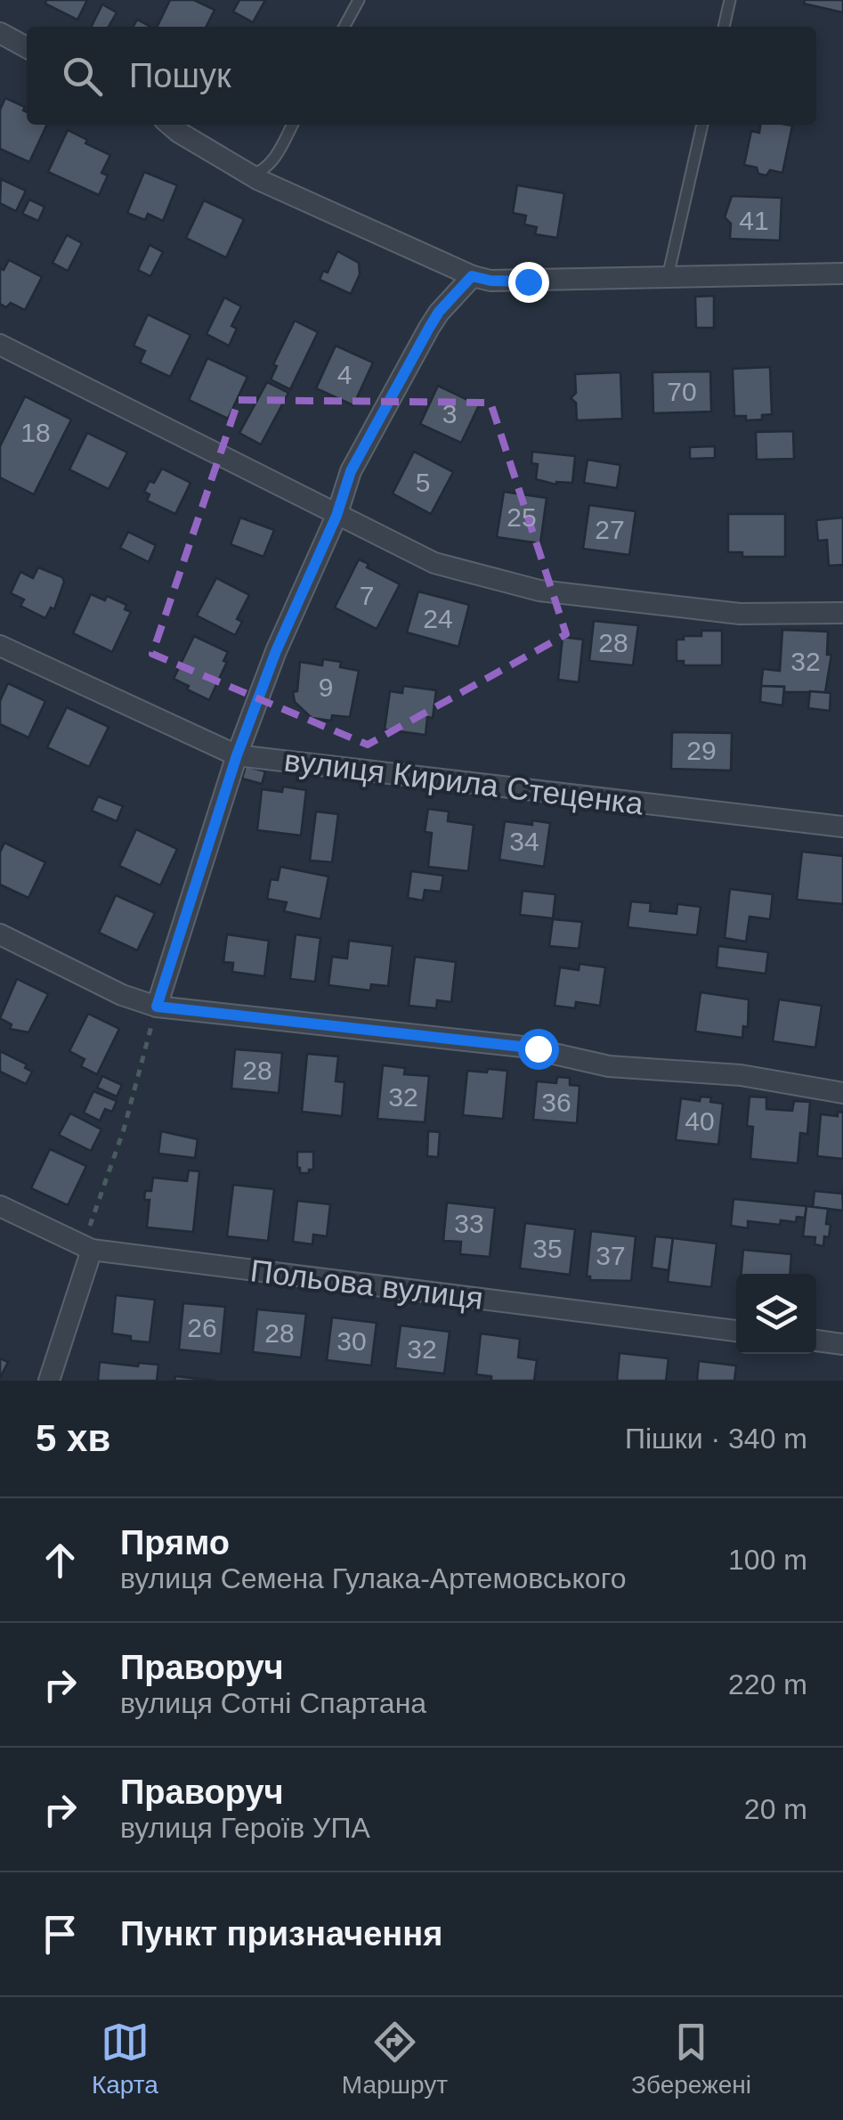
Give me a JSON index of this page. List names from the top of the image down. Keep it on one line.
{"streets":{"street":["вулиця Кирила Стеценка","Польова вулиця"]},"house_numbers":["41","4","70","3","18","5","25","27","7","24","28","32","9","29","34","28","32","36","40","33","35","37","26","28","30","32"],"page":{"search":"Пошук","heading":["5 хв","Пішки · 340 m"],"list":[["Прямо","вулиця Семена Гулака-Артемовського","100 m"],["Праворуч","вулиця Сотні Спартана","220 m"],["Праворуч","вулиця Героїв УПА","20 m"],"Пункт призначення"],"nav":["Карта","Маршрут","Збережені"]}}
